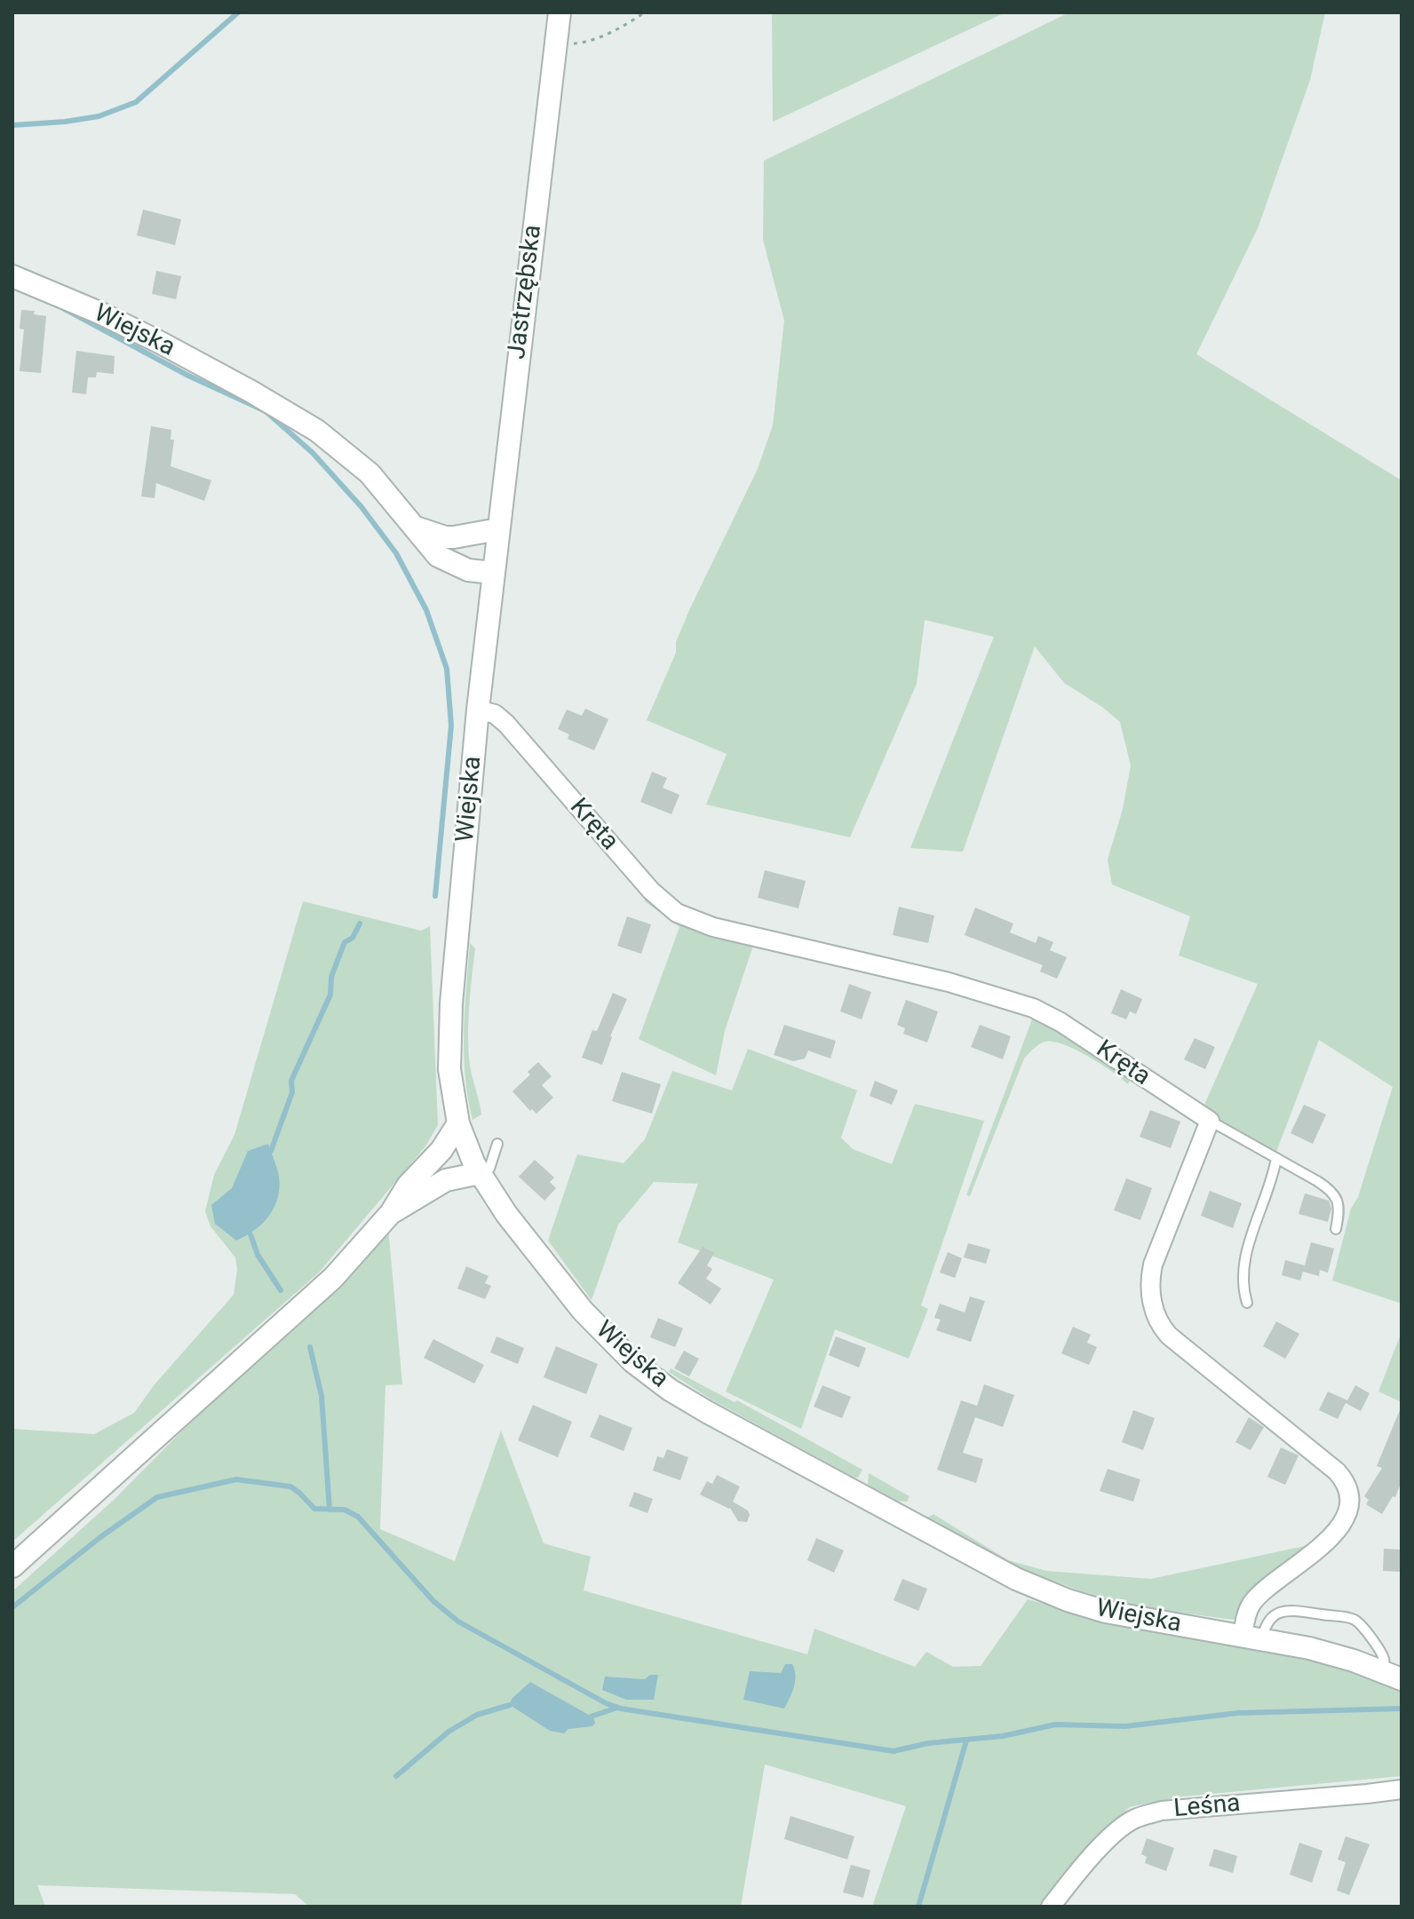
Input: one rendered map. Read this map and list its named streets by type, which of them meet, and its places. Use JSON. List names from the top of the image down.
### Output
{
  "streets": {
    "street": [
      "Jastrzębska",
      "Wiejska",
      "Kręta",
      "Leśna"
    ]
  },
  "crossings": [
    ["Jastrzębska", "Wiejska"],
    ["Wiejska", "Kręta"]
  ]
}
